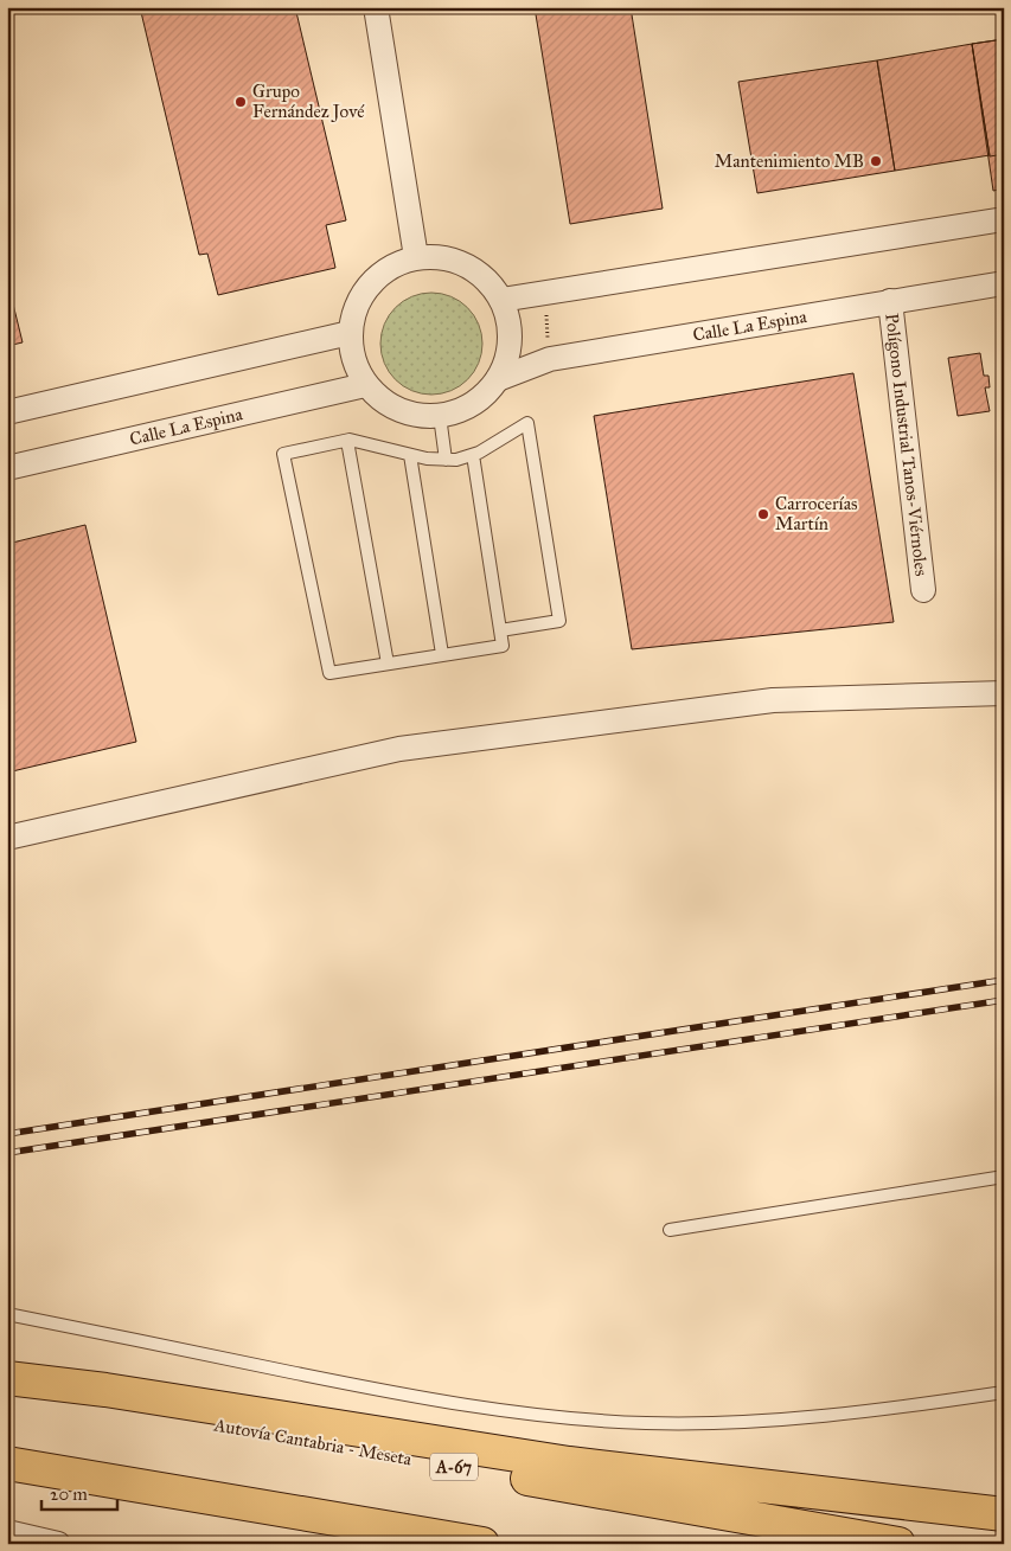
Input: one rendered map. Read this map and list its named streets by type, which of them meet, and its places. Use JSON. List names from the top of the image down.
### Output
{
  "streets": {
    "highway": ["Autovía Cantabria - Meseta", "A-67"],
    "street": ["Calle La Espina", "Polígono Industrial Tanos-Viérnoles"]
  },
  "crossings": [
    ["Calle La Espina", "Polígono Industrial Tanos-Viérnoles"]
  ],
  "places": ["Grupo Fernández Jové", "Mantenimiento MB", "Carrocerías Martín"],
  "scale_bar": "20 m"
}
